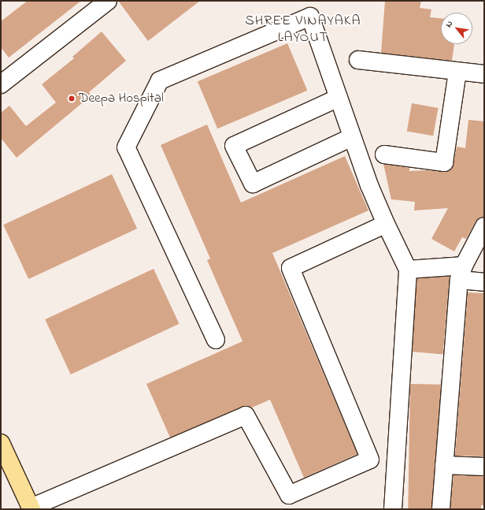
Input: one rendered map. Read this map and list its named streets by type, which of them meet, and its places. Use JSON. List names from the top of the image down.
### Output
{
  "districts": ["SHREE VINAYAKA LAYOUT"],
  "places": ["Deepa Hospital"],
  "north": "top left"
}
